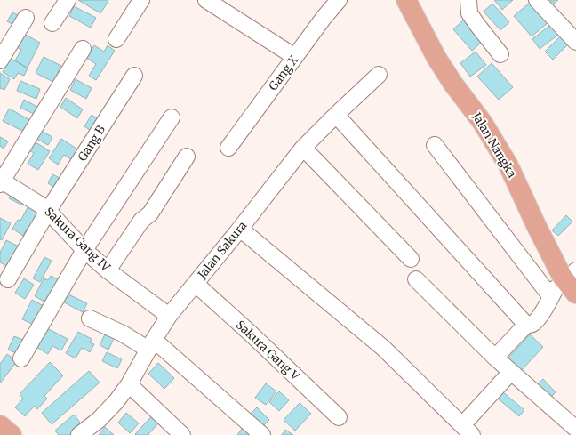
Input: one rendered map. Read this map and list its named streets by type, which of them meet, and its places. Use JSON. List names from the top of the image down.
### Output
{
  "streets": {
    "main road": ["Jalan Nangka"],
    "street": [
      "Gang X",
      "Gang B",
      "Sakura Gang IV",
      "Jalan Sakura",
      "Sakura Gang V"
    ]
  },
  "crossings": [
    ["Gang B", "Sakura Gang IV"],
    ["Sakura Gang IV", "Jalan Sakura"],
    ["Jalan Sakura", "Sakura Gang V"]
  ]
}
